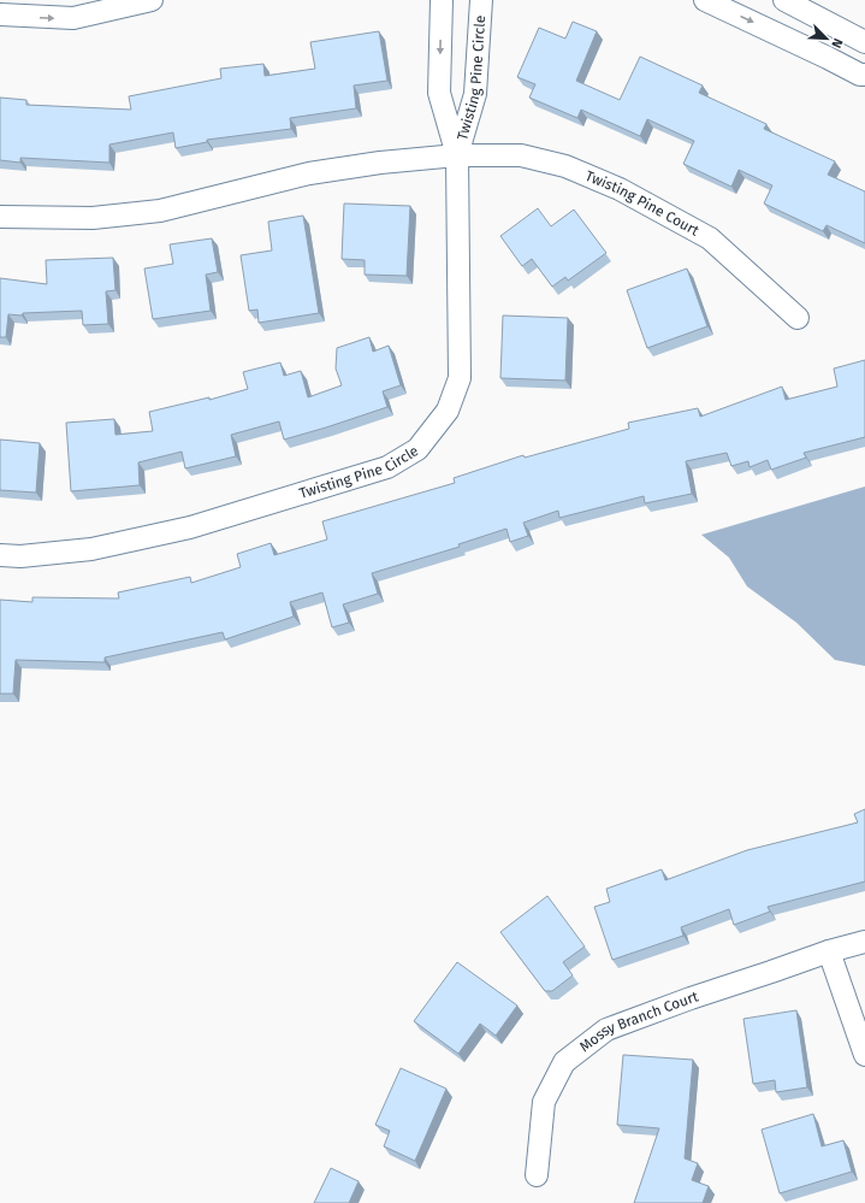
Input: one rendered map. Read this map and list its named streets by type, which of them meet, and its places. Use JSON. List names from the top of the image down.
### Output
{
  "streets": {
    "street": ["Twisting Pine Circle", "Twisting Pine Court", "Mossy Branch Court"]
  },
  "crossings": [
    ["Twisting Pine Circle", "Twisting Pine Court"]
  ],
  "north": "bottom right"
}
